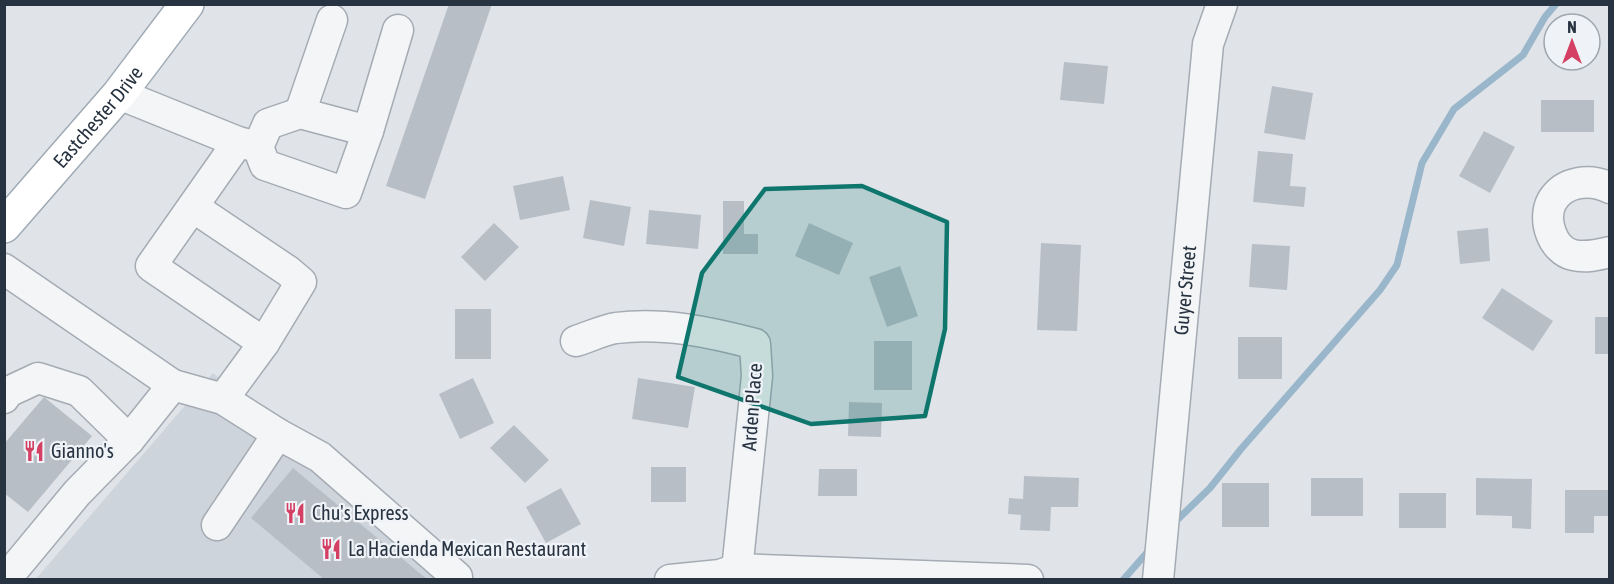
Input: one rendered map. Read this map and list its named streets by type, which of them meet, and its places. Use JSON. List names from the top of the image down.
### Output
{
  "streets": {
    "main road": ["Eastchester Drive"],
    "street": ["Guyer Street", "Arden Place"]
  },
  "places": {
    "restaurant": ["Gianno's", "Chu's Express", "La Hacienda Mexican Restaurant"]
  },
  "north": "top"
}
